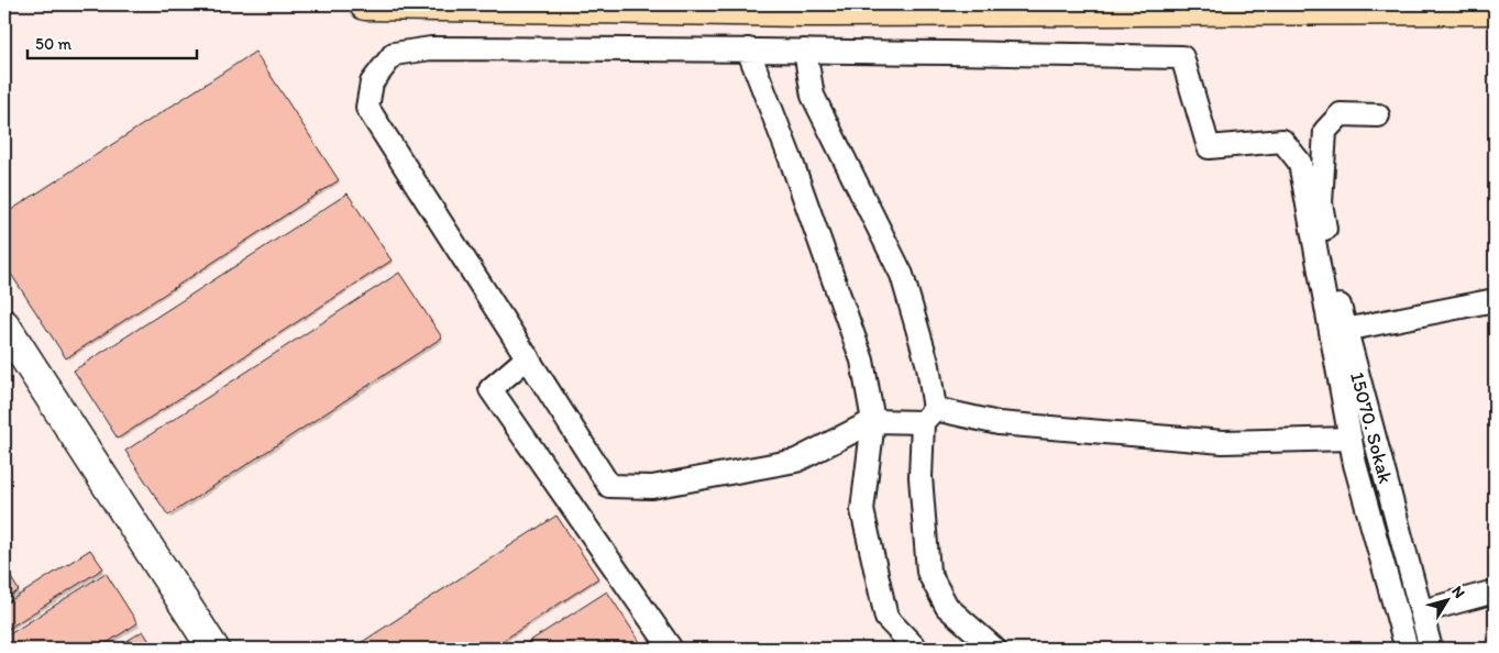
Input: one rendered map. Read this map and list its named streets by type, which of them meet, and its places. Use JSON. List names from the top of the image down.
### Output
{
  "streets": {
    "street": ["15070. Sokak"]
  },
  "scale_bar": "50 m",
  "north": "top right"
}
